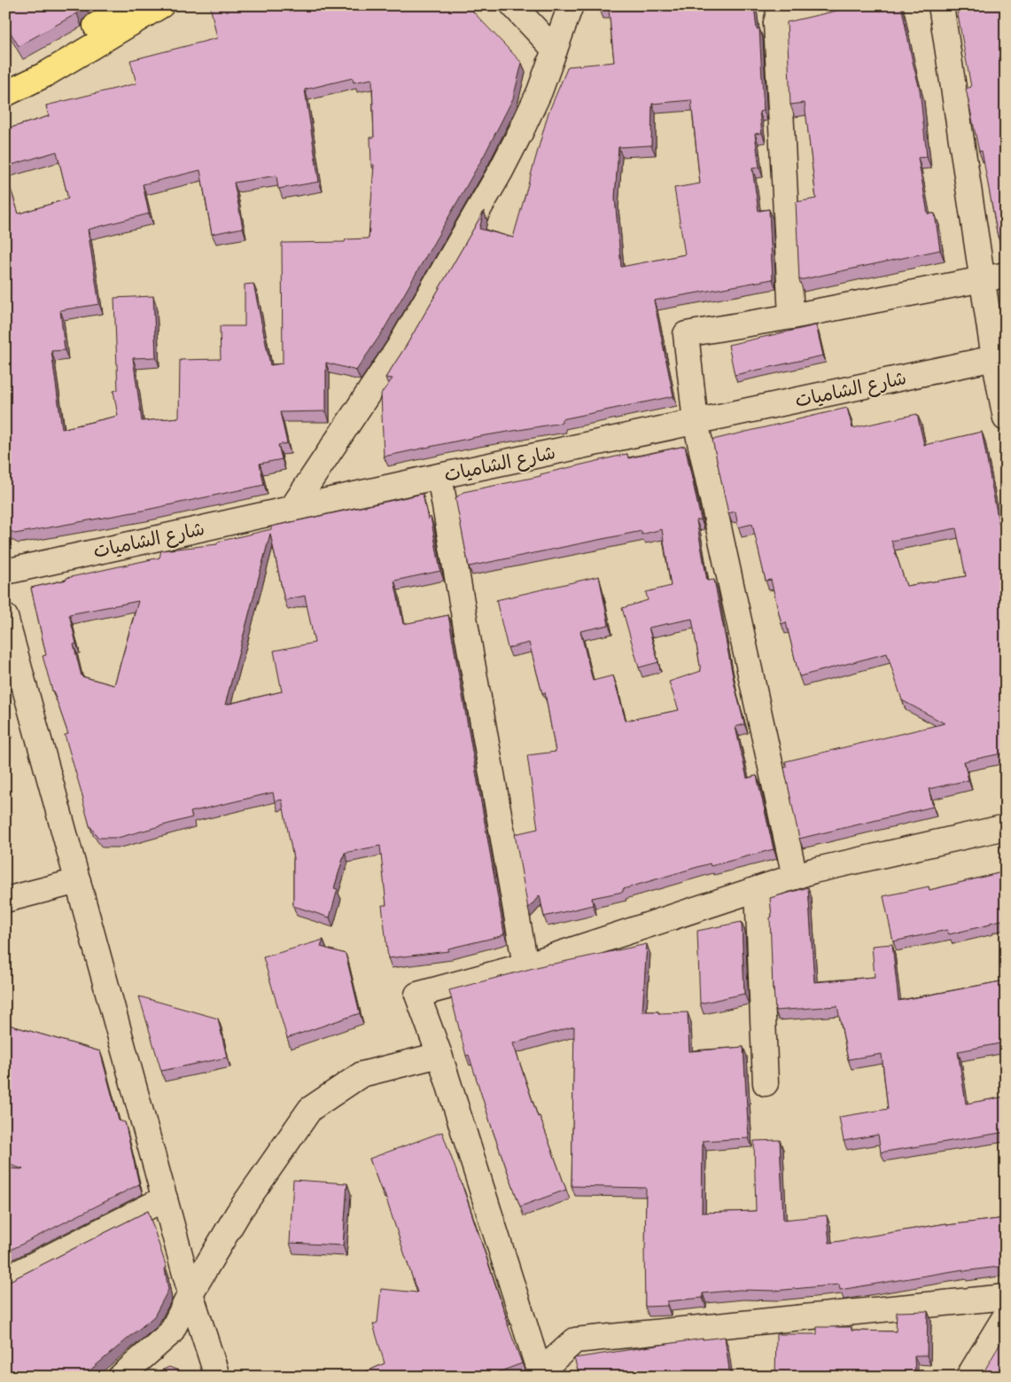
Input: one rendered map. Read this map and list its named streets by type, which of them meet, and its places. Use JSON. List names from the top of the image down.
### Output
{
  "streets": {
    "street": ["شارع الشاميات"]
  }
}
